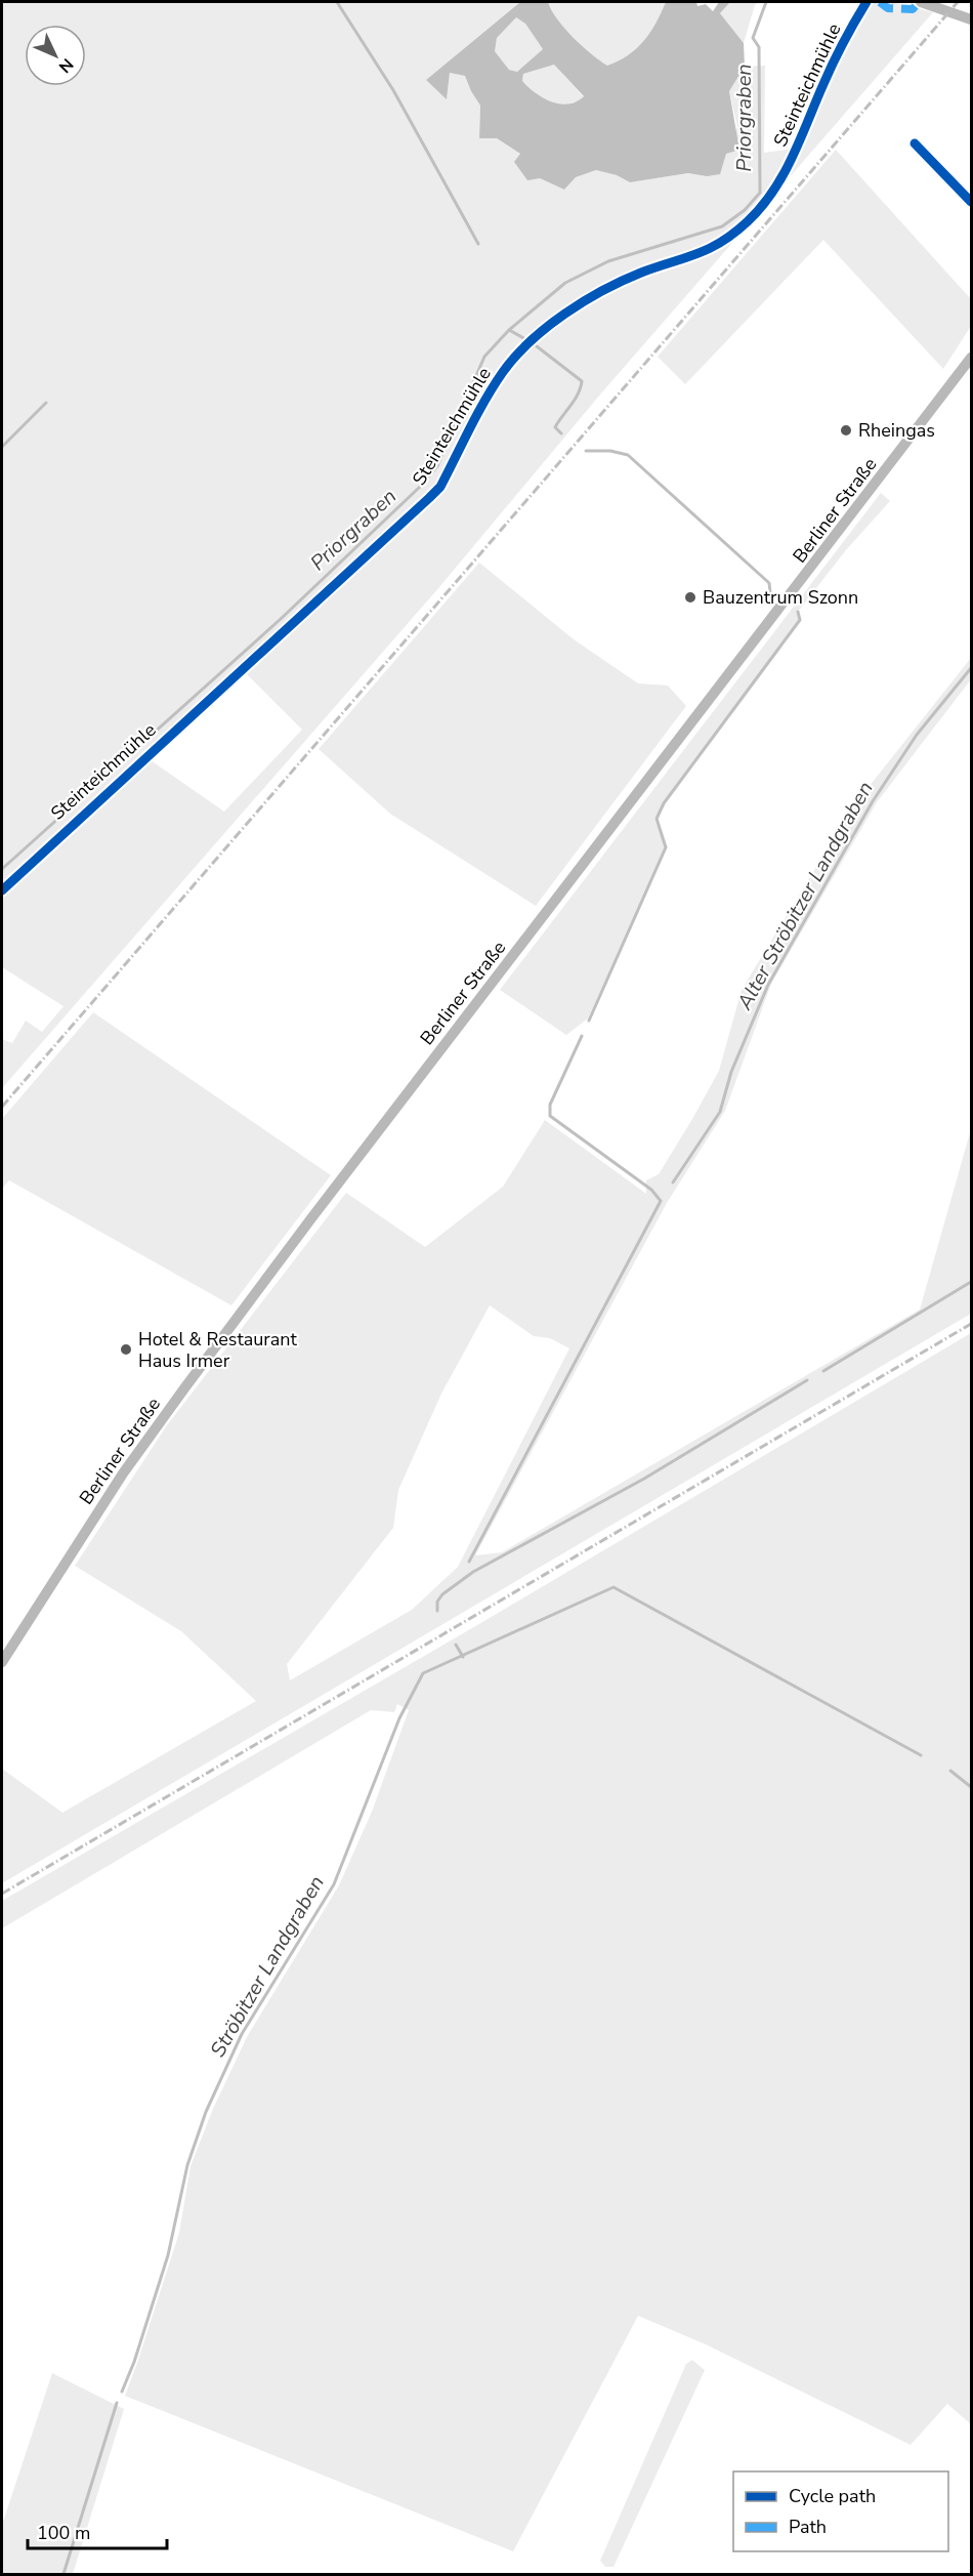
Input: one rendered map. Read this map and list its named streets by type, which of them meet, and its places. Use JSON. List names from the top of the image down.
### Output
{
  "streets": {
    "main road": ["Berliner Straße"],
    "street": ["Steinteichmühle"]
  },
  "water": ["Priorgraben", "Alter Ströbitzer Landgraben", "Ströbitzer Landgraben"],
  "places": ["Rheingas", "Bauzentrum Szonn", "Hotel & Restaurant Haus Irmer"],
  "legend": ["Cycle path", "Path"],
  "scale_bar": "100 m",
  "north": "bottom right"
}
